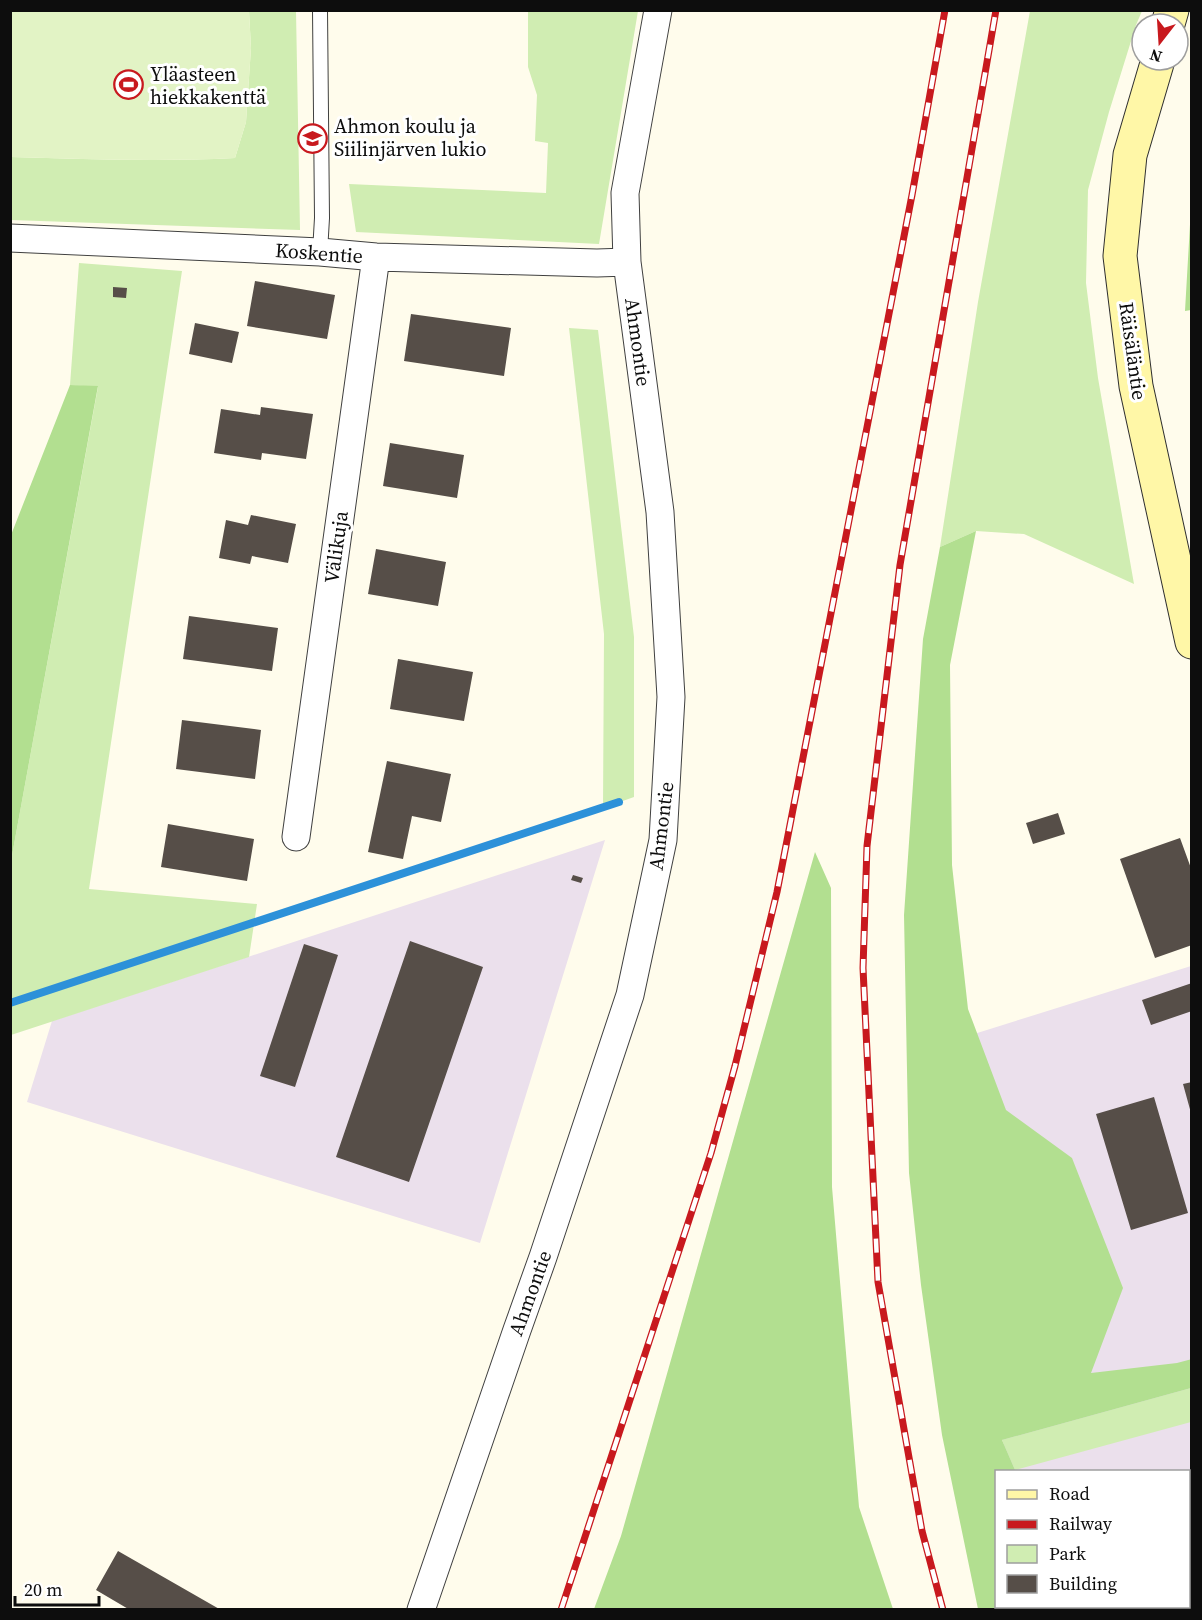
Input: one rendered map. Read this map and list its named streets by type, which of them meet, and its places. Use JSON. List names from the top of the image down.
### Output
{
  "streets": {
    "street": [
      "Koskentie",
      "Ahmontie",
      "Räisäläntie",
      "Välikuja"
    ]
  },
  "crossings": [
    ["Koskentie", "Ahmontie"],
    ["Koskentie", "Välikuja"]
  ],
  "places": {
    "sports": ["Yläasteen hiekkakenttä"],
    "school or university": ["Ahmon koulu ja Siilinjärven lukio"]
  },
  "legend": [
    "Road",
    "Railway",
    "Park",
    "Building"
  ],
  "scale_bar": "20 m",
  "north": "bottom"
}
